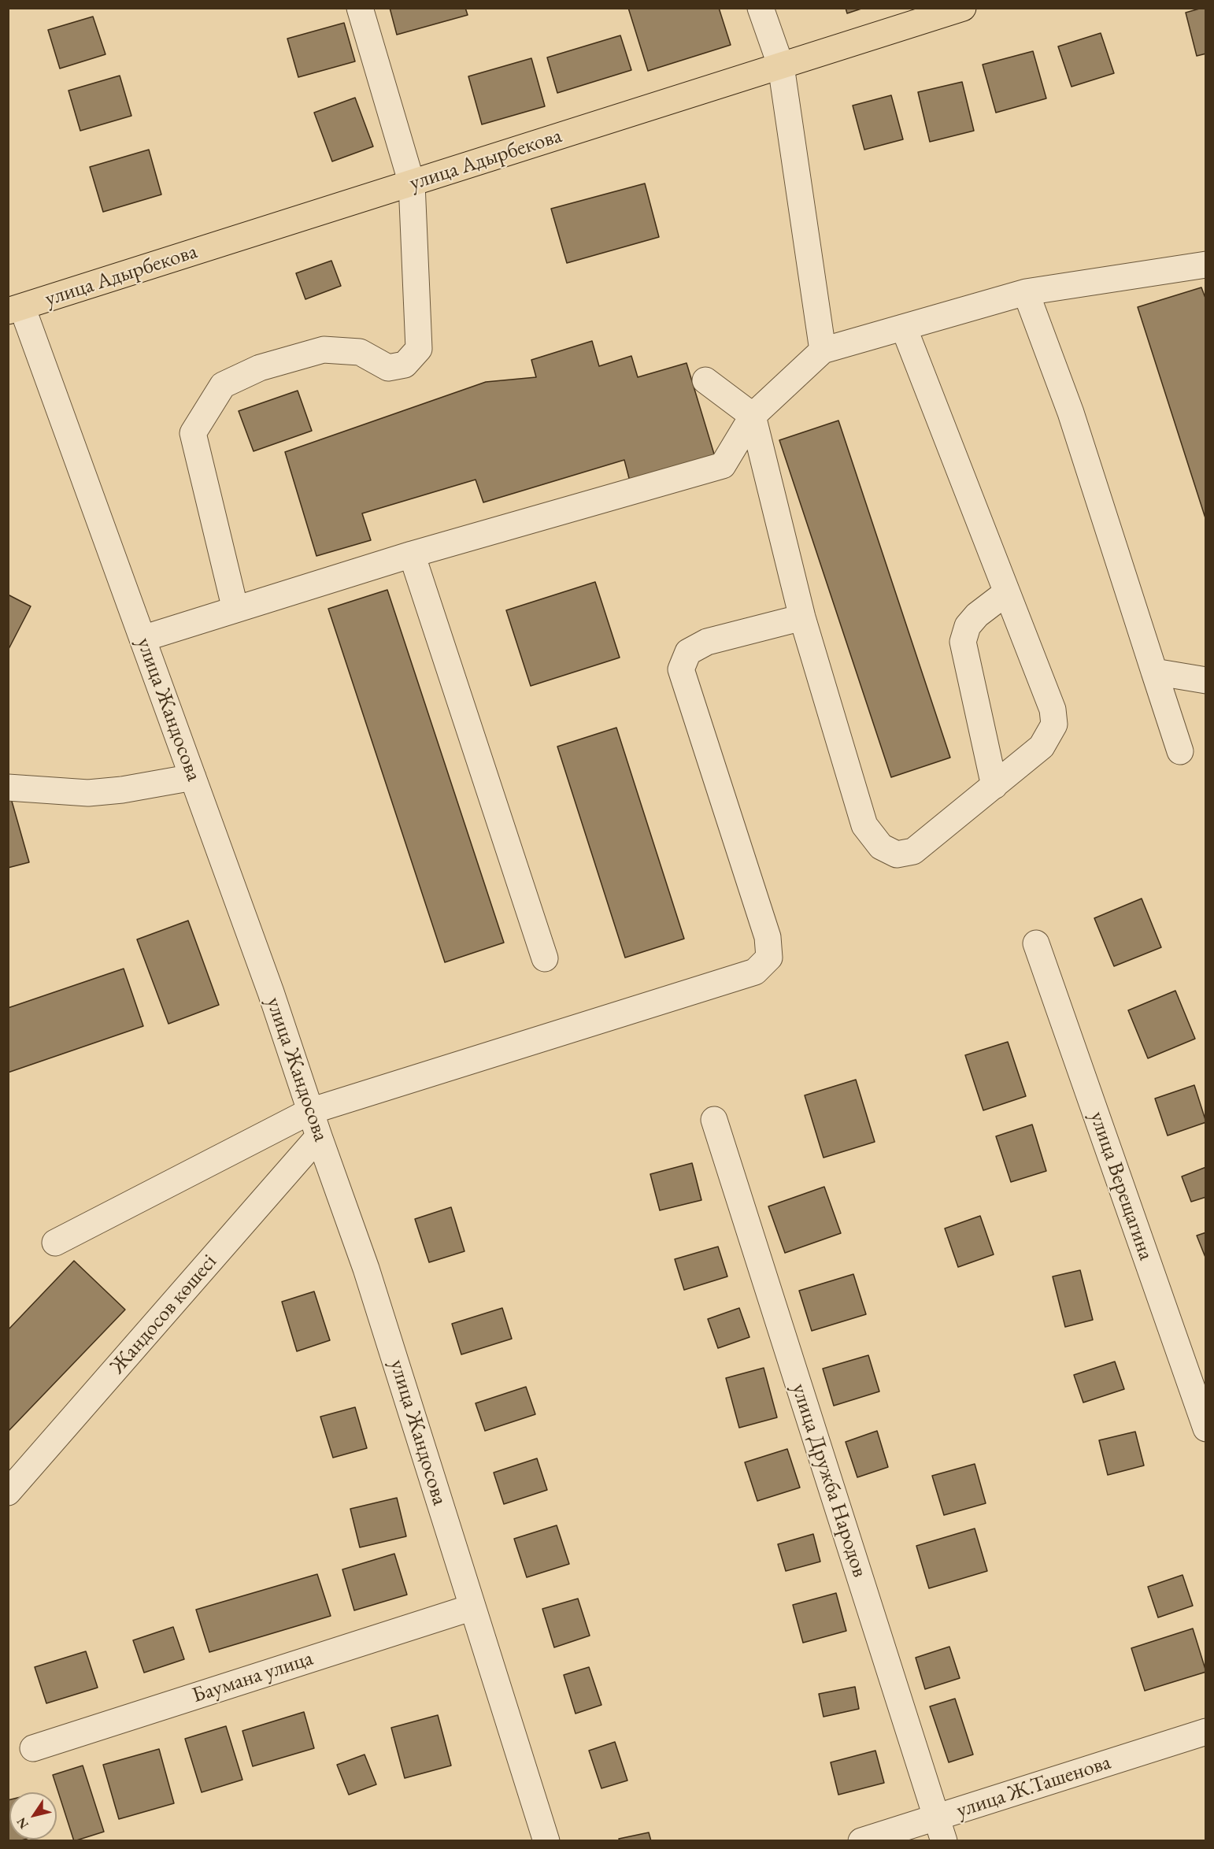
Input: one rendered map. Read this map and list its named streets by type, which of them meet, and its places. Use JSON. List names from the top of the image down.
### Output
{
  "streets": {
    "main road": ["улица Адырбекова"],
    "street": [
      "улица Жандосова",
      "улица Верещагина",
      "Жандосов көшесі",
      "улица Дружба Народов",
      "Баумана улица",
      "улица Ж.Ташенова"
    ]
  },
  "crossings": [
    ["улица Адырбекова", "улица Жандосова"],
    ["улица Жандосова", "Жандосов көшесі"],
    ["улица Жандосова", "Баумана улица"],
    ["улица Дружба Народов", "улица Ж.Ташенова"]
  ],
  "north": "bottom left"
}
